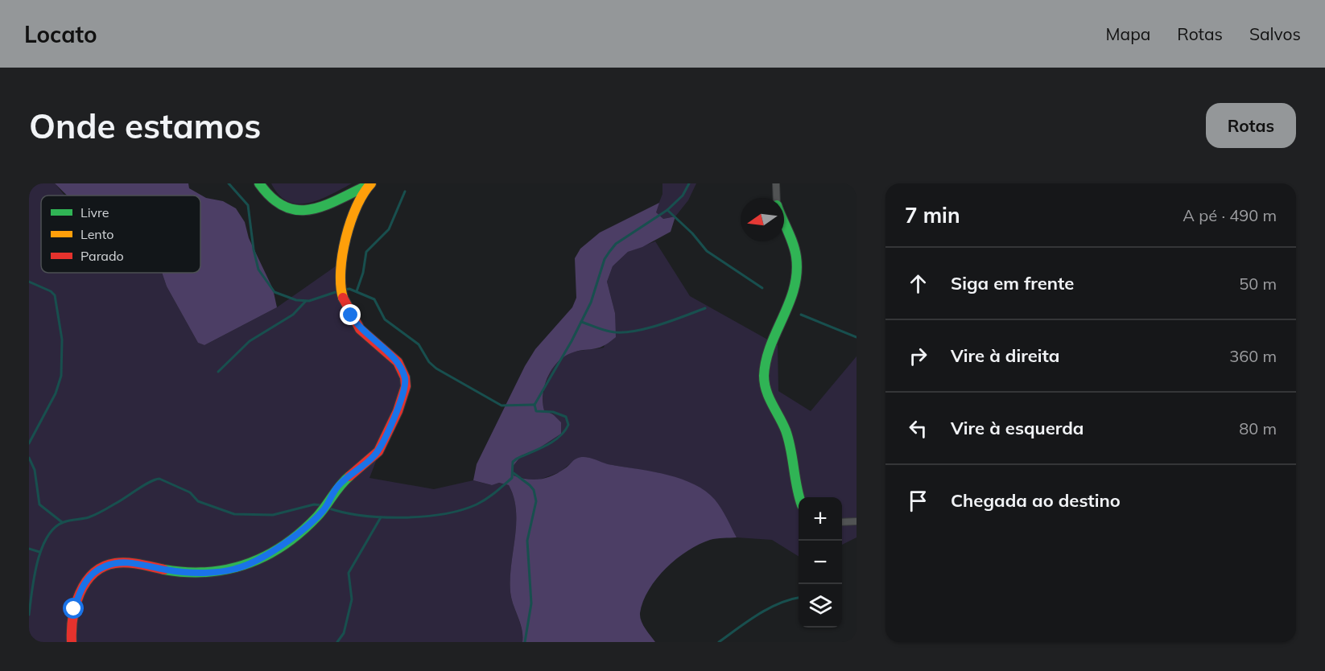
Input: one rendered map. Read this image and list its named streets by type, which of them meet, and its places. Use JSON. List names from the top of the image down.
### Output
{
  "legend": ["Livre", "Lento", "Parado"],
  "north": "left",
  "page": {
    "header": "Locato",
    "nav": ["Mapa", "Rotas", "Salvos"],
    "buttons": "Rotas",
    "title": "Onde estamos",
    "heading": ["7 min", "A pé · 490 m"],
    "list": [
      ["Siga em frente", "50 m"],
      ["Vire à direita", "360 m"],
      ["Vire à esquerda", "80 m"],
      "Chegada ao destino"
    ],
    "map_buttons": ["+", "−"]
  }
}
